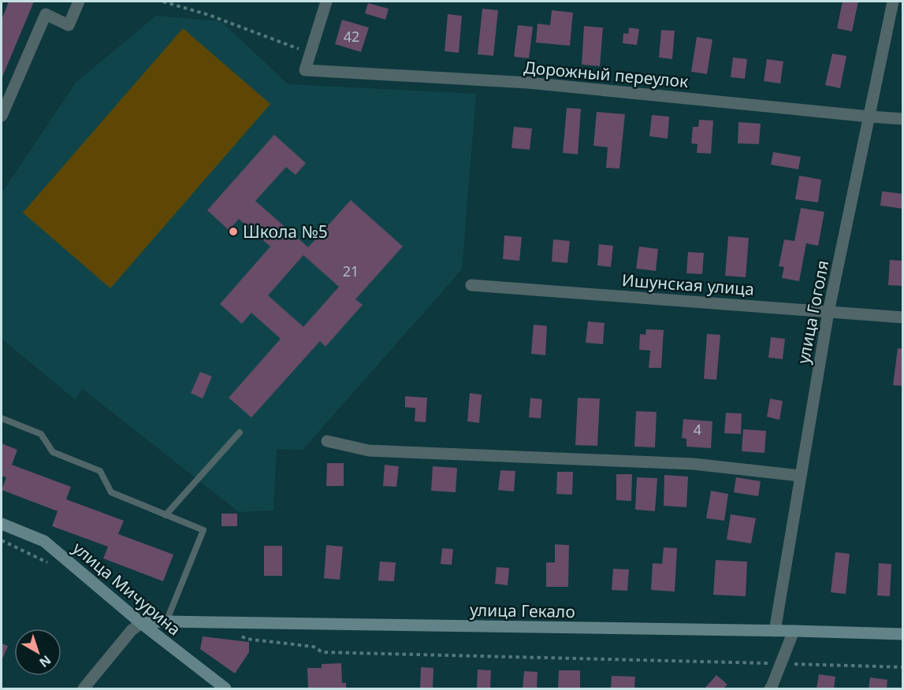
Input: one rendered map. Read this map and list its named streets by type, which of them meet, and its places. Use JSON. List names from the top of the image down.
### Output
{
  "streets": {
    "main road": ["улица Мичурина", "улица Гекало"],
    "street": ["Дорожный переулок", "Ишунская улица", "улица Гоголя"]
  },
  "crossings": [
    ["Дорожный переулок", "улица Гоголя"],
    ["Ишунская улица", "улица Гоголя"],
    ["улица Гоголя", "улица Гекало"],
    ["улица Мичурина", "улица Гекало"]
  ],
  "places": ["Школа №5"],
  "house_numbers": ["42", "21", "4"],
  "north": "bottom right"
}
